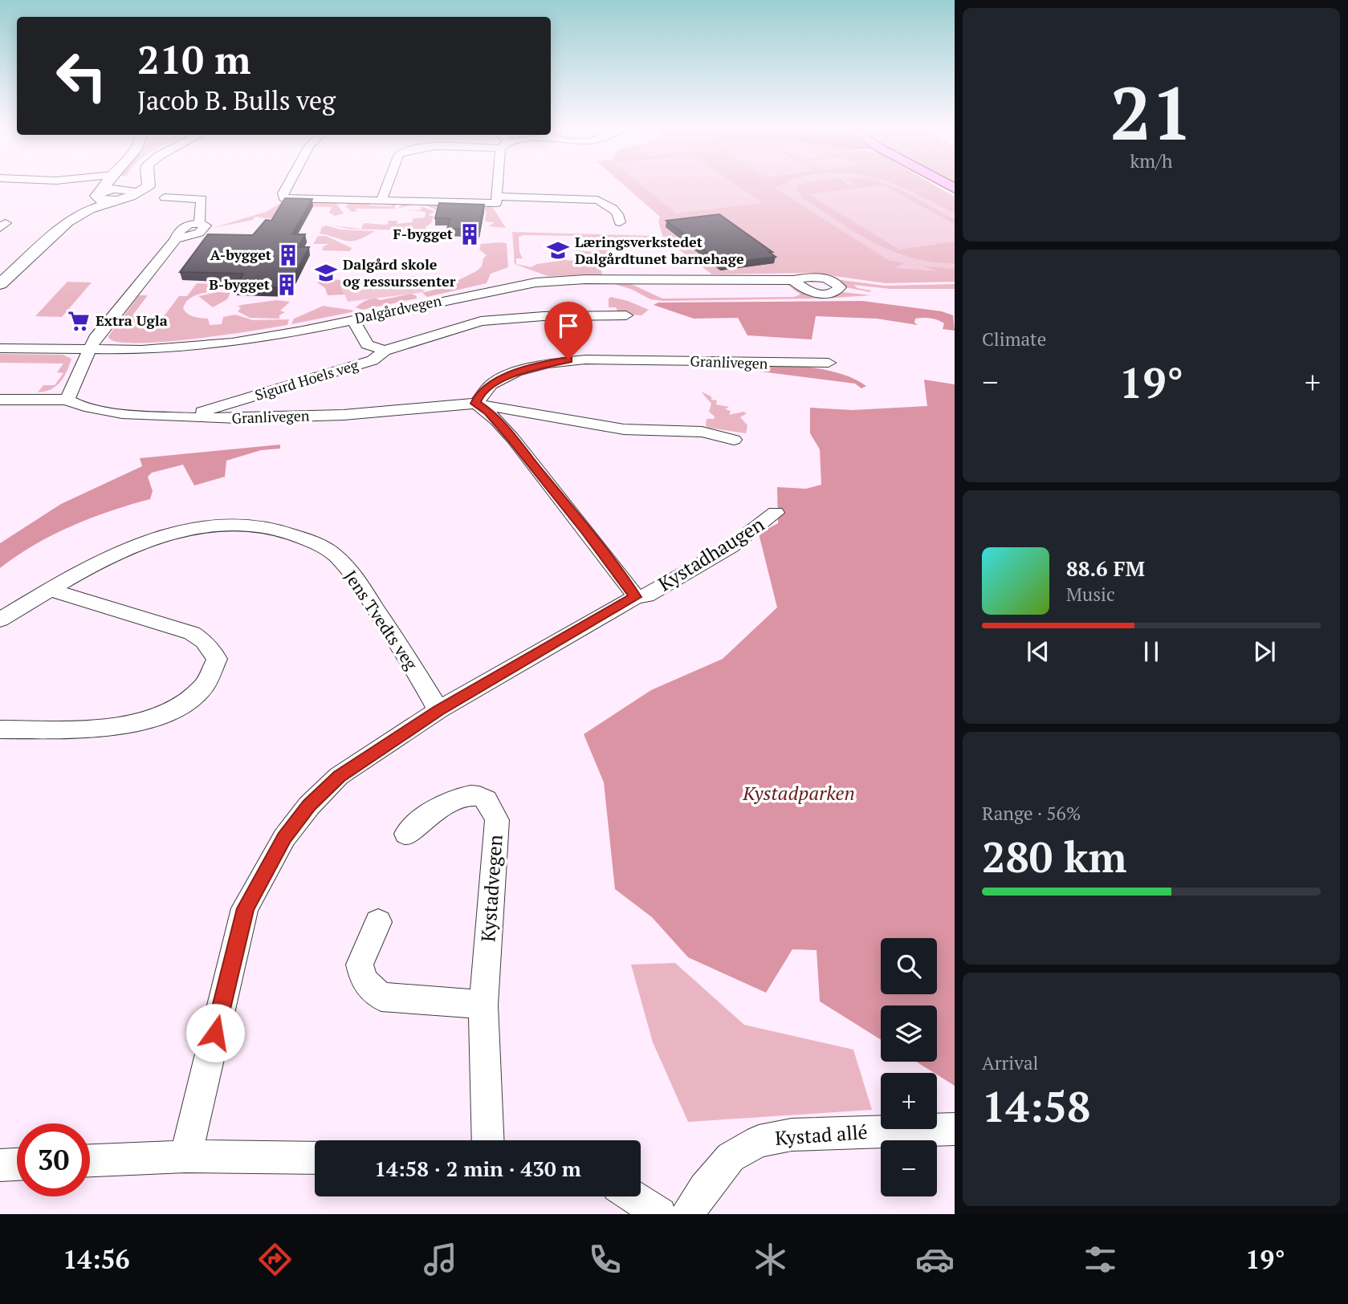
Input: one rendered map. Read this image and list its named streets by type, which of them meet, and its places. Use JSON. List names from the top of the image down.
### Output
{
  "streets": {
    "street": [
      "Dalgårdvegen",
      "Granlivegen",
      "Sigurd Hoels veg",
      "Kystadhaugen",
      "Jens Tvedts veg",
      "Kystadvegen",
      "Kystad allé"
    ]
  },
  "crossings": [
    ["Granlivegen", "Sigurd Hoels veg"],
    ["Kystadhaugen", "Jens Tvedts veg"]
  ],
  "parks": ["Kystadparken"],
  "places": {
    "building": ["F-bygget", "A-bygget", "B-bygget"],
    "school or university": ["Læringsverkstedet Dalgårdtunet barnehage", "Dalgård skole og ressurssenter"],
    "supermarket": ["Extra Ugla"]
  },
  "page": {
    "tile": [
      ["21", "km/h"],
      "Climate",
      ["Range · 56%", "280 km"],
      ["Arrival", "14:58"]
    ],
    "turn": ["210 m", "Jacob B. Bulls veg"],
    "heat": ["−", "19°", "+"],
    "song": ["88.6 FM", "Music"],
    "map_buttons": ["+", "−"],
    "limit": "30",
    "trip": "14:58 · 2 min · 430 m",
    "tabs": ["14:56", "19°"]
  }
}
